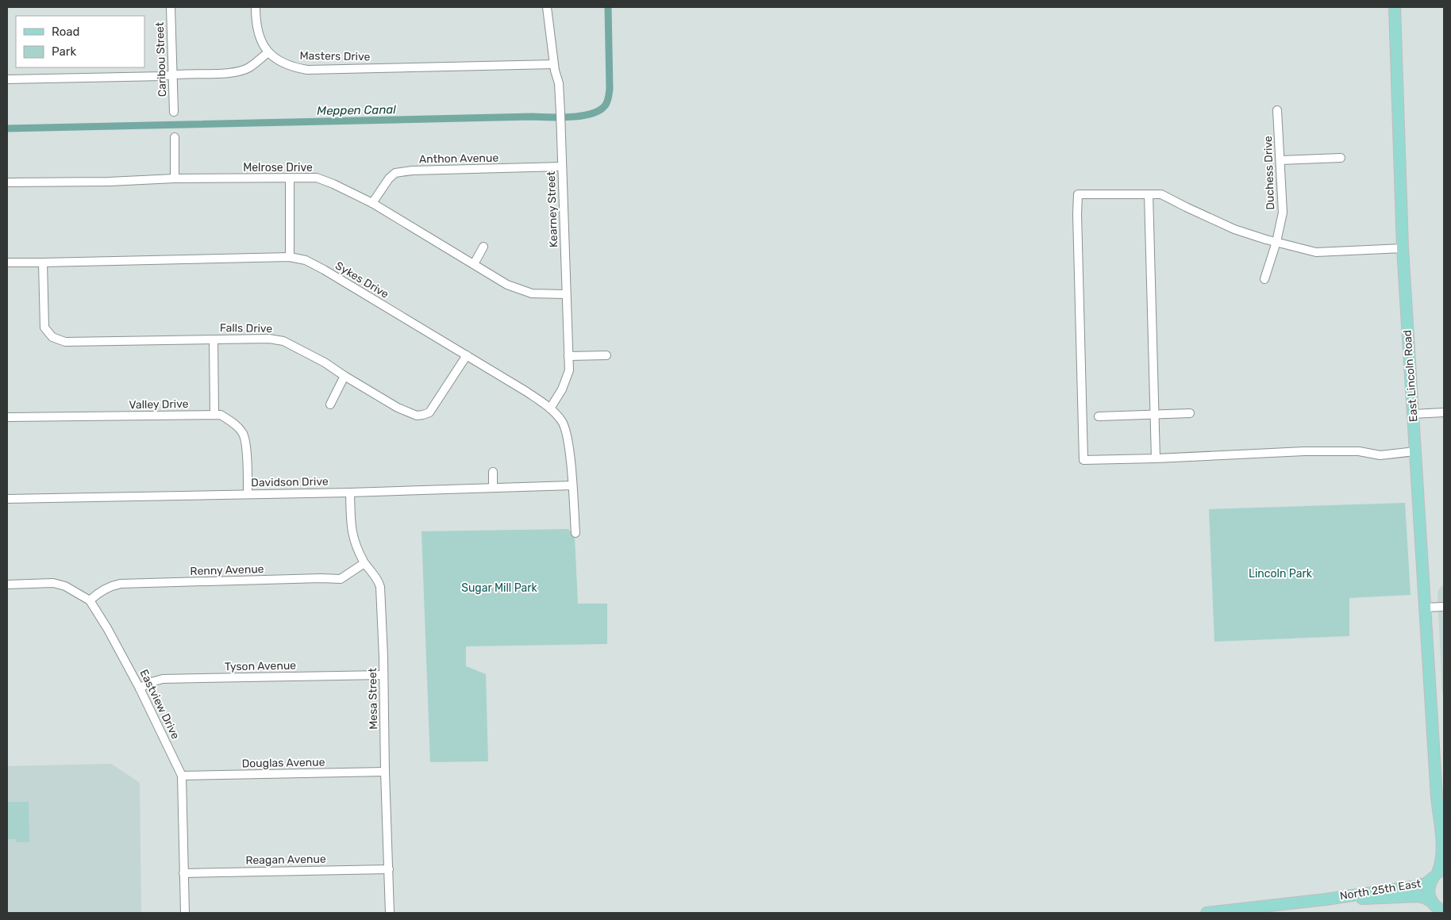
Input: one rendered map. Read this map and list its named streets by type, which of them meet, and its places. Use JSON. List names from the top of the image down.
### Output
{
  "streets": {
    "main road": ["East Lincoln Road", "North 25th East"],
    "street": [
      "Masters Drive",
      "Caribou Street",
      "Anthon Avenue",
      "Melrose Drive",
      "Duchess Drive",
      "Kearney Street",
      "Sykes Drive",
      "Falls Drive",
      "Valley Drive",
      "Davidson Drive",
      "Renny Avenue",
      "Tyson Avenue",
      "Mesa Street",
      "Eastview Drive",
      "Douglas Avenue",
      "Reagan Avenue"
    ]
  },
  "crossings": [
    ["Masters Drive", "Kearney Street"],
    ["Anthon Avenue", "Melrose Drive"],
    ["Anthon Avenue", "Kearney Street"],
    ["Melrose Drive", "Kearney Street"],
    ["Kearney Street", "Sykes Drive"],
    ["Sykes Drive", "Falls Drive"],
    ["Sykes Drive", "Davidson Drive"],
    ["East Lincoln Road", "North 25th East"],
    ["Valley Drive", "Davidson Drive"],
    ["Davidson Drive", "Mesa Street"],
    ["Renny Avenue", "Mesa Street"],
    ["Renny Avenue", "Eastview Drive"],
    ["Tyson Avenue", "Mesa Street"],
    ["Tyson Avenue", "Eastview Drive"],
    ["Mesa Street", "Douglas Avenue"],
    ["Mesa Street", "Reagan Avenue"],
    ["Eastview Drive", "Douglas Avenue"],
    ["Eastview Drive", "Reagan Avenue"]
  ],
  "water": ["Meppen Canal"],
  "parks": ["Lincoln Park", "Sugar Mill Park"],
  "legend": ["Road", "Park"]
}
